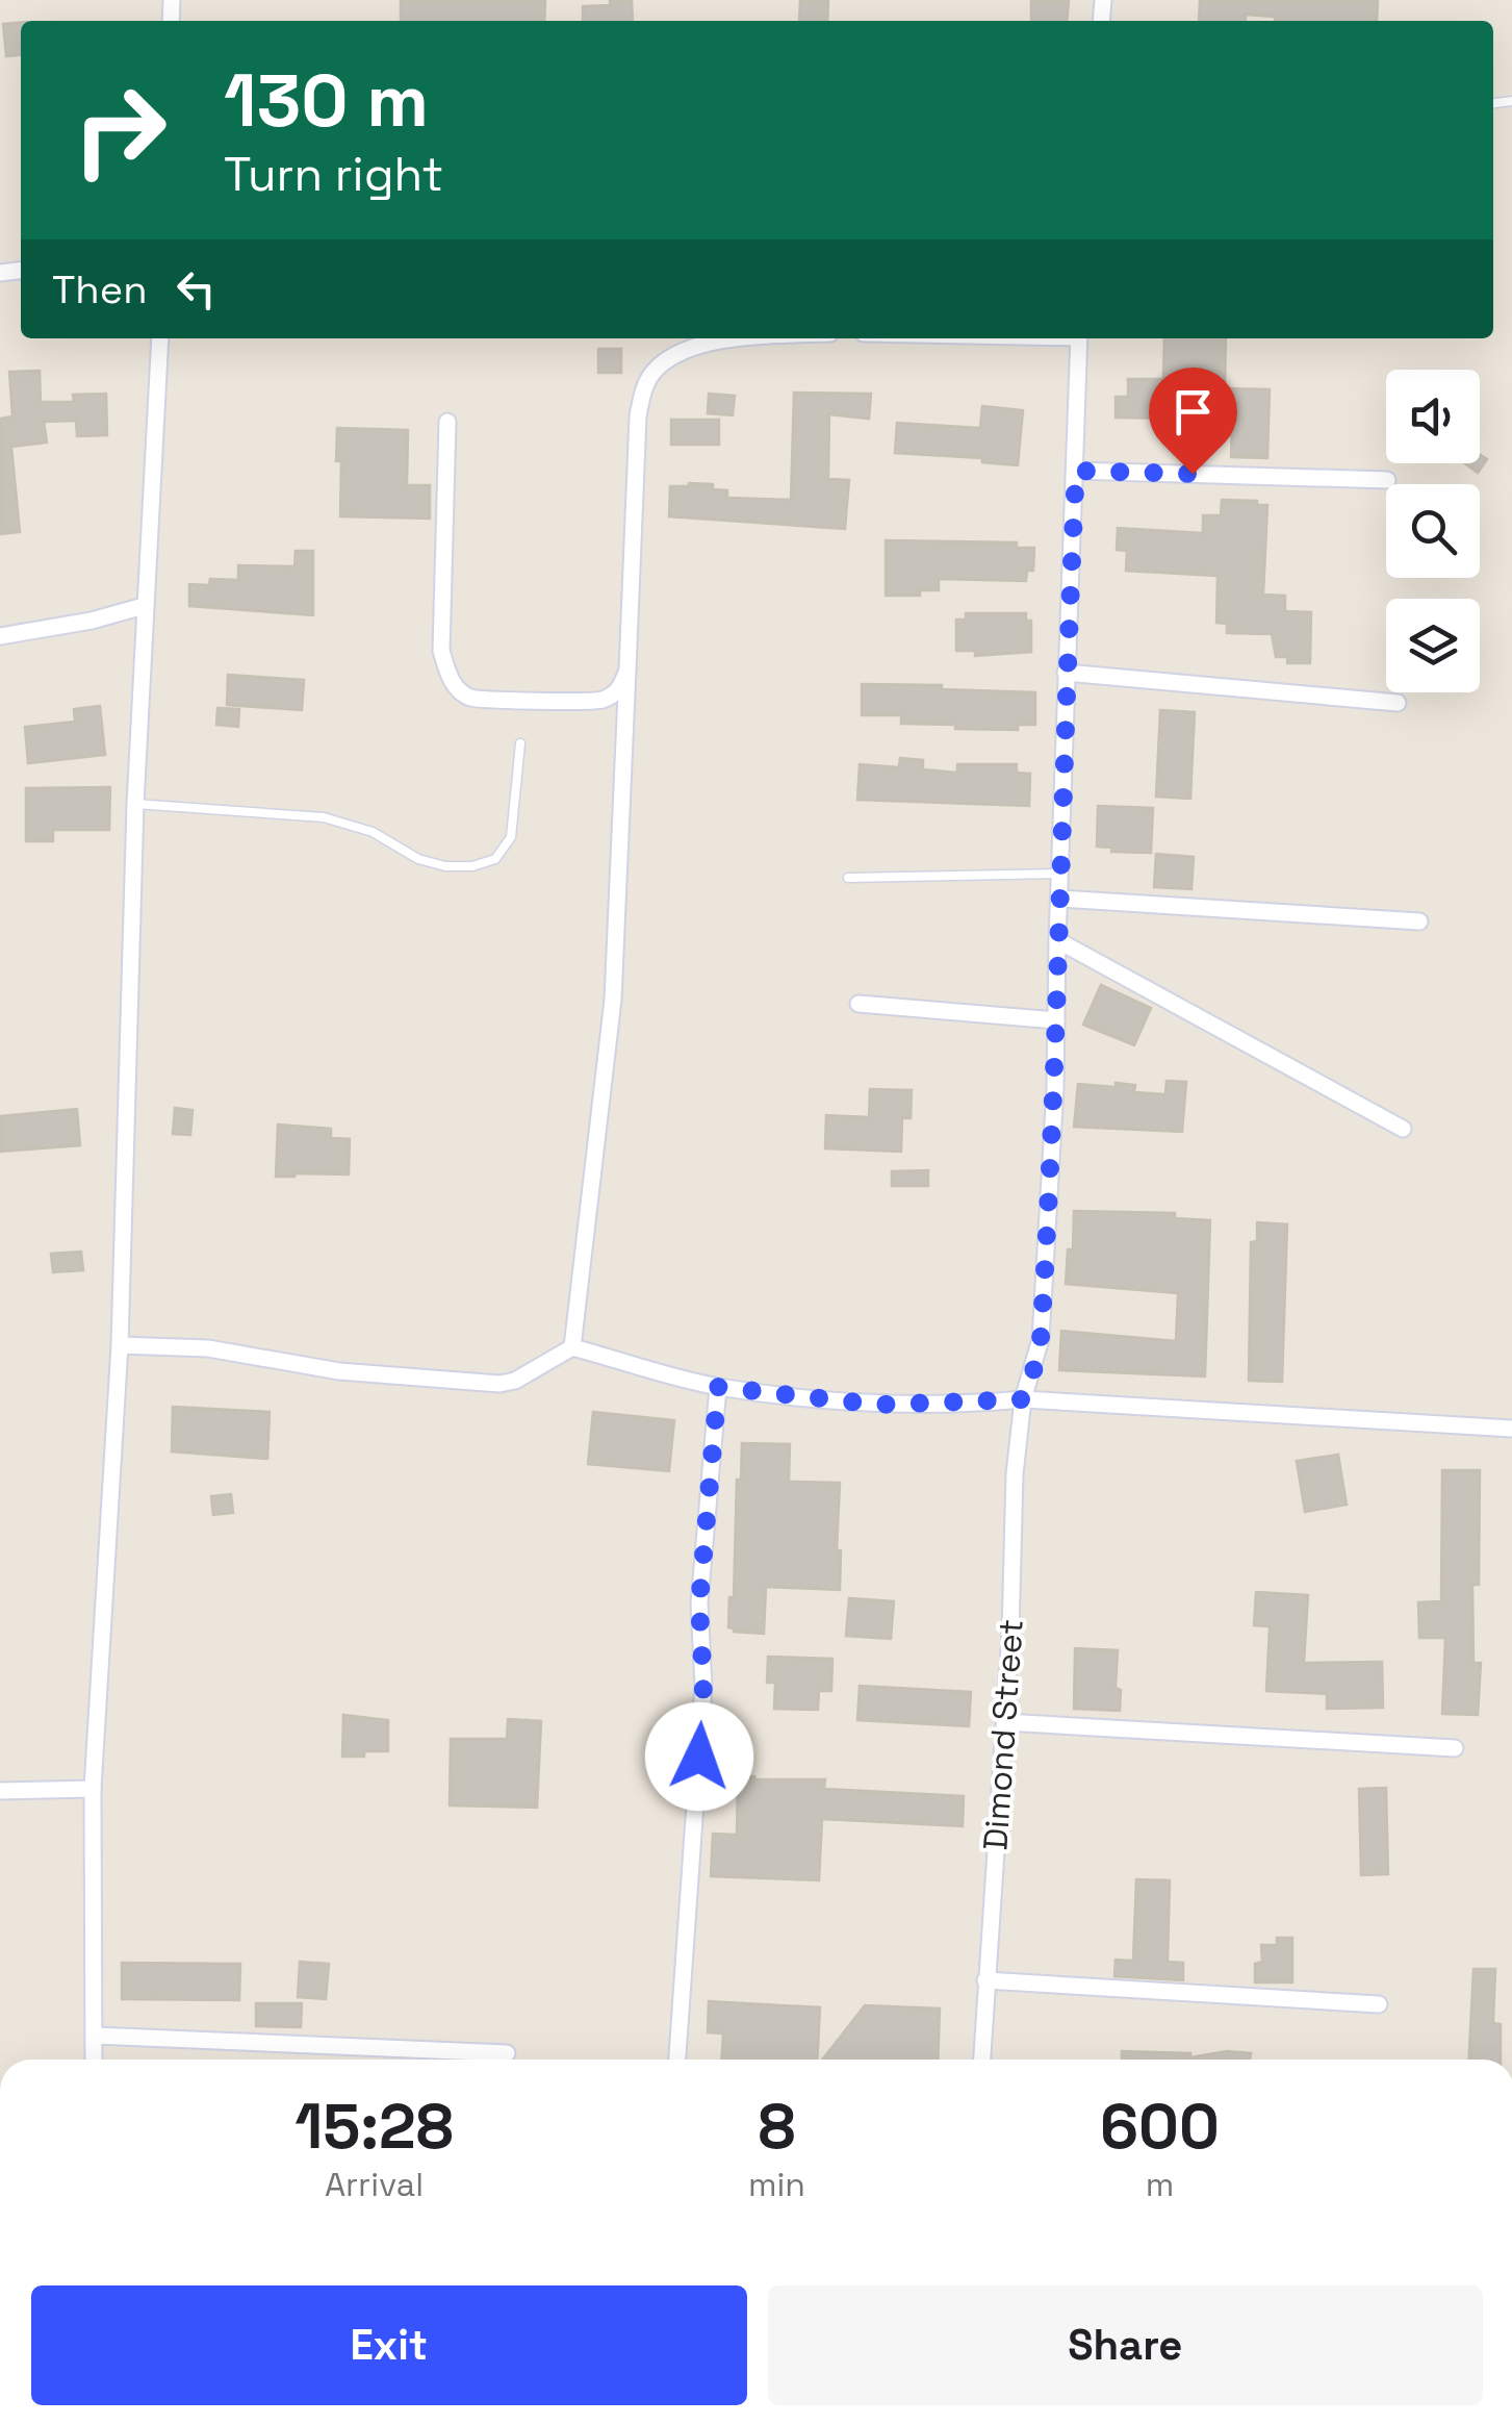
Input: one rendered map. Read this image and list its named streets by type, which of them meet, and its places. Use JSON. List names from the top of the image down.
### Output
{
  "streets": {
    "street": ["Dimond Street"]
  },
  "page": {
    "turn": ["130 m", "Turn right"],
    "then": "Then",
    "eta": [
      "15:28",
      "Arrival",
      "8",
      "min",
      "600",
      "m"
    ],
    "buttons": ["Exit", "Share"]
  }
}
